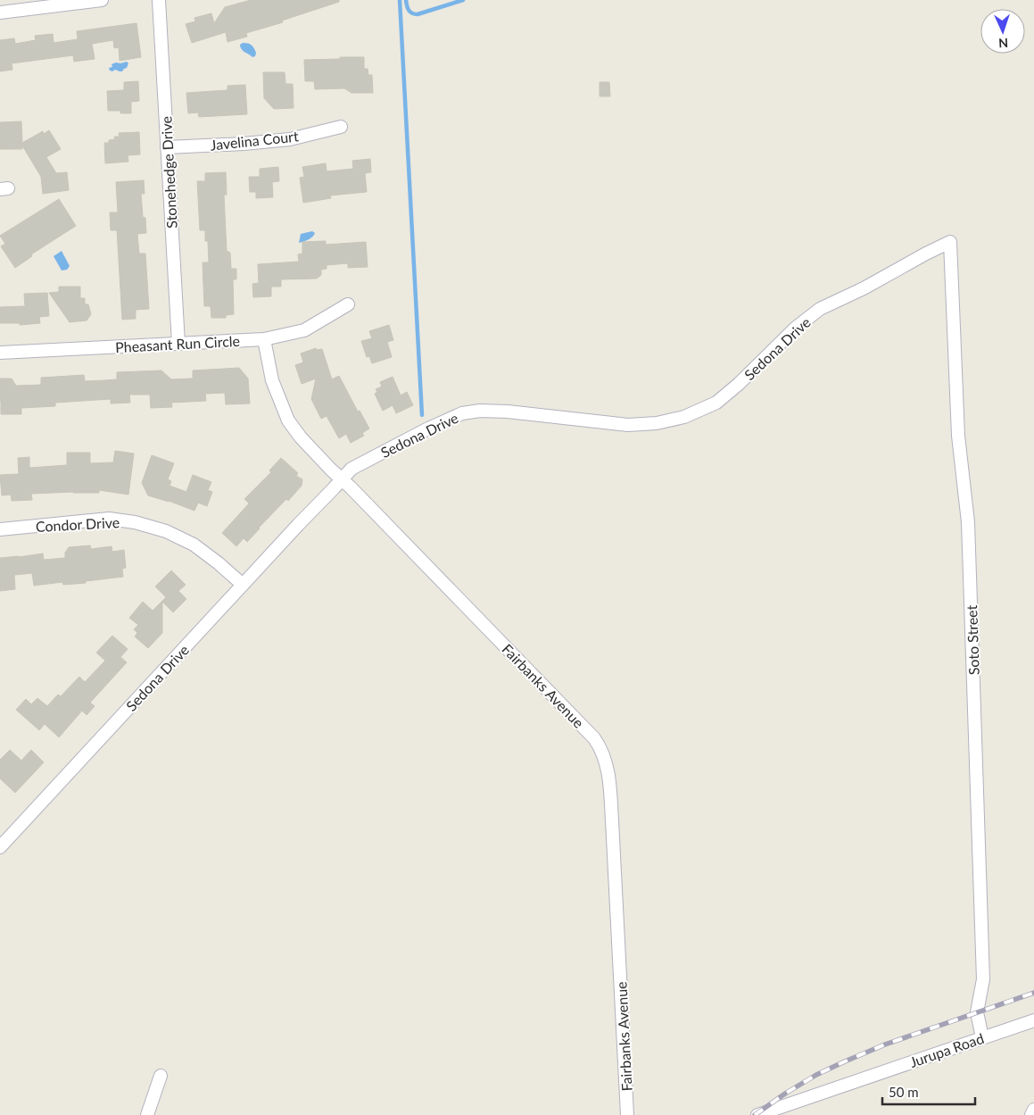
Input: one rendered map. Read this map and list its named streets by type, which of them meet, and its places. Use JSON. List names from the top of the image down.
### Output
{
  "streets": {
    "street": [
      "Javelina Court",
      "Stonehedge Drive",
      "Pheasant Run Circle",
      "Sedona Drive",
      "Condor Drive",
      "Soto Street",
      "Fairbanks Avenue",
      "Jurupa Road"
    ]
  },
  "crossings": [
    ["Javelina Court", "Stonehedge Drive"],
    ["Stonehedge Drive", "Pheasant Run Circle"],
    ["Pheasant Run Circle", "Fairbanks Avenue"],
    ["Sedona Drive", "Condor Drive"],
    ["Sedona Drive", "Soto Street"],
    ["Sedona Drive", "Fairbanks Avenue"],
    ["Soto Street", "Jurupa Road"]
  ],
  "scale_bar": "50 m",
  "north": "bottom"
}
